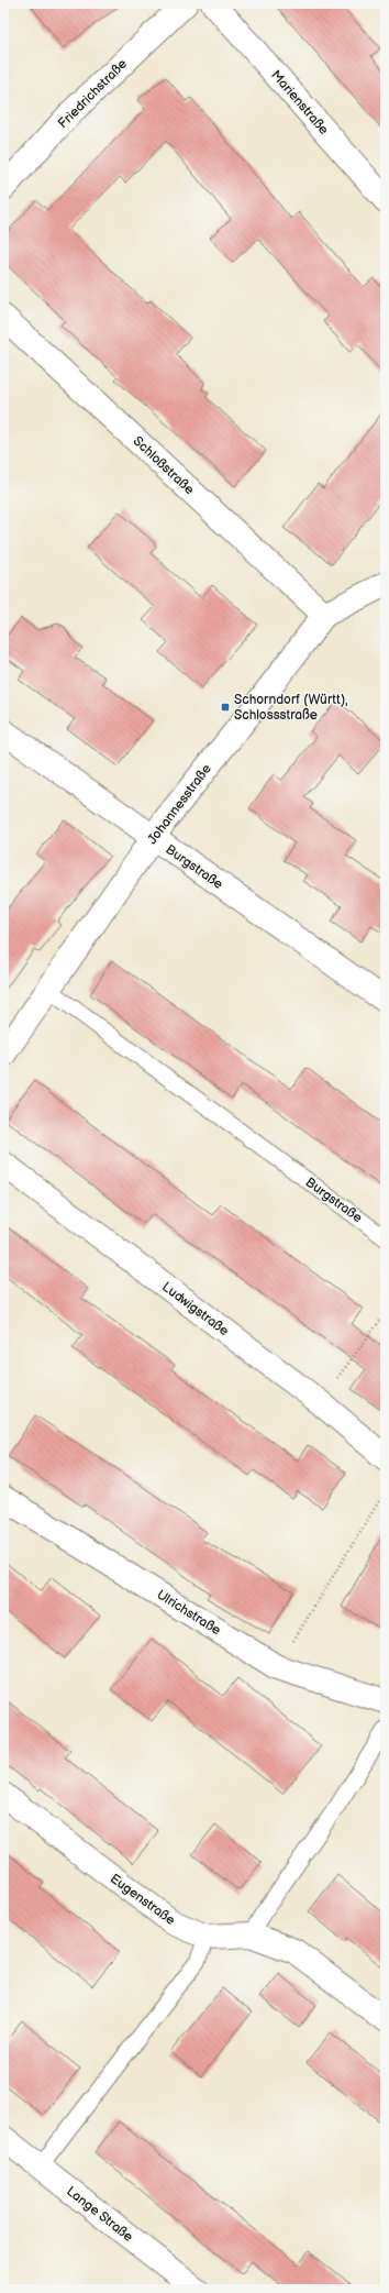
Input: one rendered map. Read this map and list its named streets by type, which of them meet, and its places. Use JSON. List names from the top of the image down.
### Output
{
  "streets": {
    "street": [
      "Friedrichstraße",
      "Marienstraße",
      "Schloßstraße",
      "Johannesstraße",
      "Burgstraße",
      "Ludwigstraße",
      "Ulrichstraße",
      "Eugenstraße",
      "Lange Straße"
    ]
  },
  "crossings": [
    ["Schloßstraße", "Johannesstraße"],
    ["Johannesstraße", "Burgstraße"]
  ],
  "places": {
    "transit": ["Schorndorf (Württ), Schlossstraße"]
  }
}
